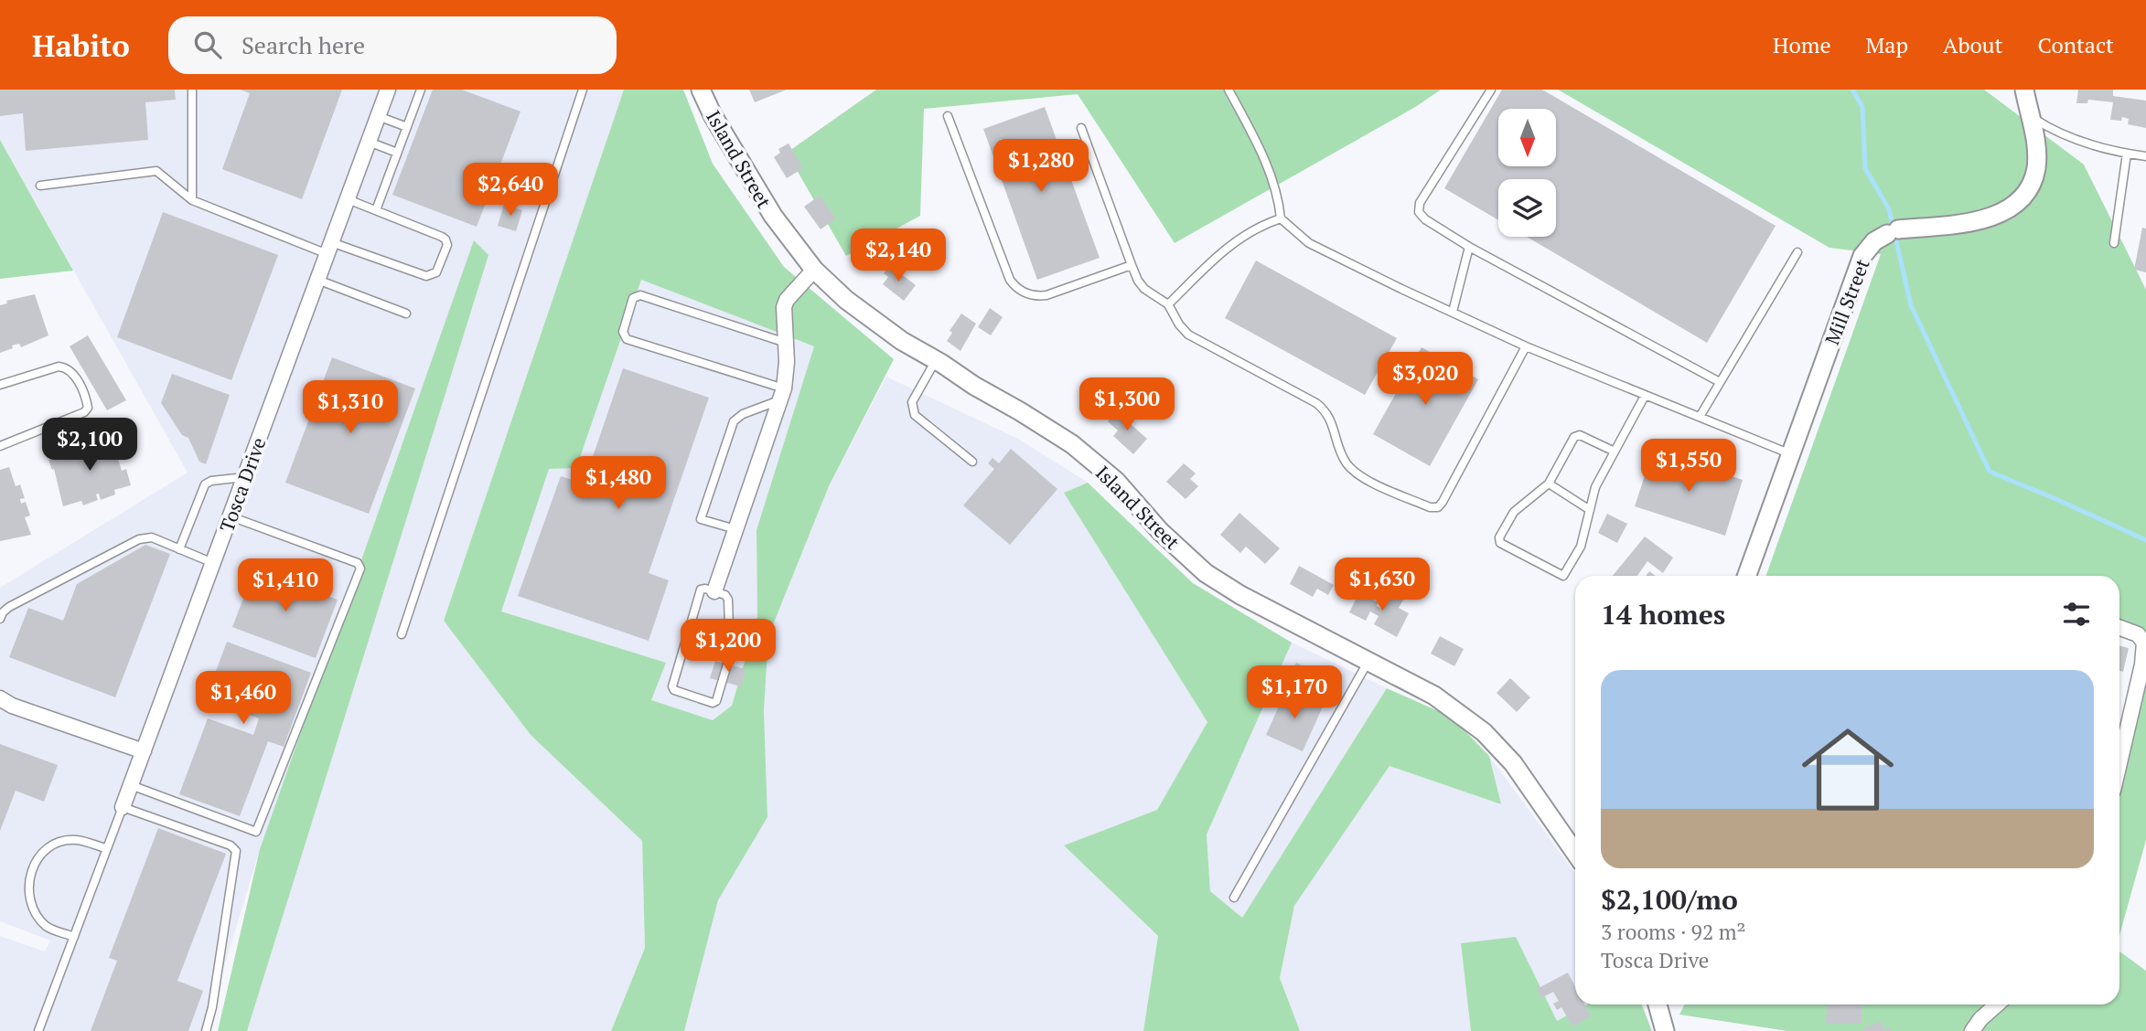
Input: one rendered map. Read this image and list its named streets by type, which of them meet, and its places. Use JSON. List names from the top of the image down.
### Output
{
  "streets": {
    "street": ["Island Street", "Mill Street", "Tosca Drive"]
  },
  "north": "bottom",
  "page": {
    "header": "Habito",
    "search": "Search here",
    "nav": [
      "Home",
      "Map",
      "About",
      "Contact"
    ],
    "price": [
      "$1,280",
      "$2,640",
      "$2,140",
      "$3,020",
      "$1,300",
      "$1,310",
      "$2,100",
      "$1,550",
      "$1,480",
      "$1,630",
      "$1,410",
      "$1,200",
      "$1,170",
      "$1,460"
    ],
    "heading": "14 homes",
    "list": [
      {
        "name": "$2,100/mo",
        "note": "3 rooms · 92 m² · Tosca Drive"
      }
    ]
  }
}
